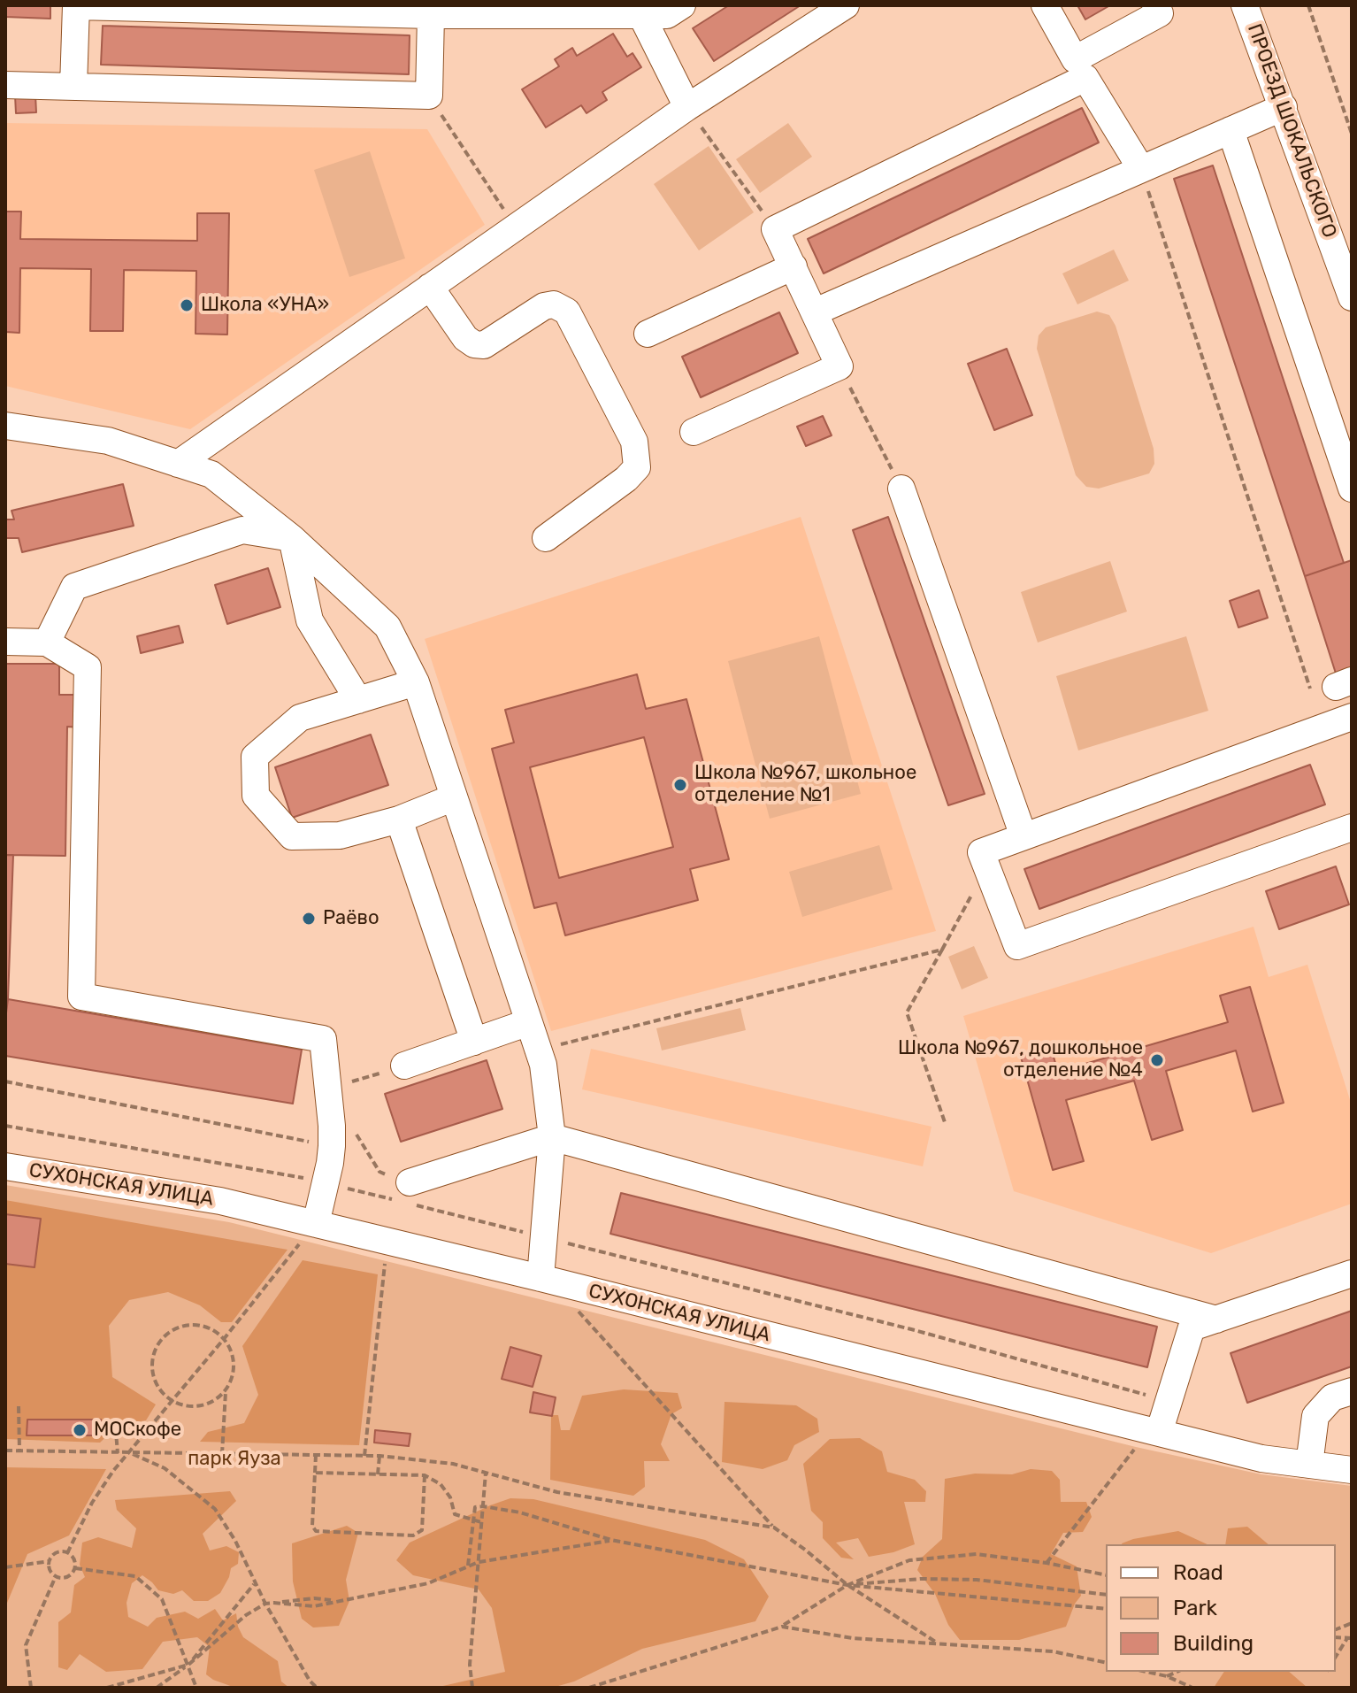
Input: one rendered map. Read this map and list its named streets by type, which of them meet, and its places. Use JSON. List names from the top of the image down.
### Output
{
  "streets": {
    "street": ["ПРОЕЗД ШОКАЛЬСКОГО", "СУХОНСКАЯ УЛИЦА"]
  },
  "parks": ["парк Яуза"],
  "places": [
    "Школа «УНА»",
    "Школа №967, школьное отделение №1",
    "Раёво",
    "Школа №967, дошкольное отделение №4",
    "МОСкофе"
  ],
  "legend": ["Road", "Park", "Building"]
}
